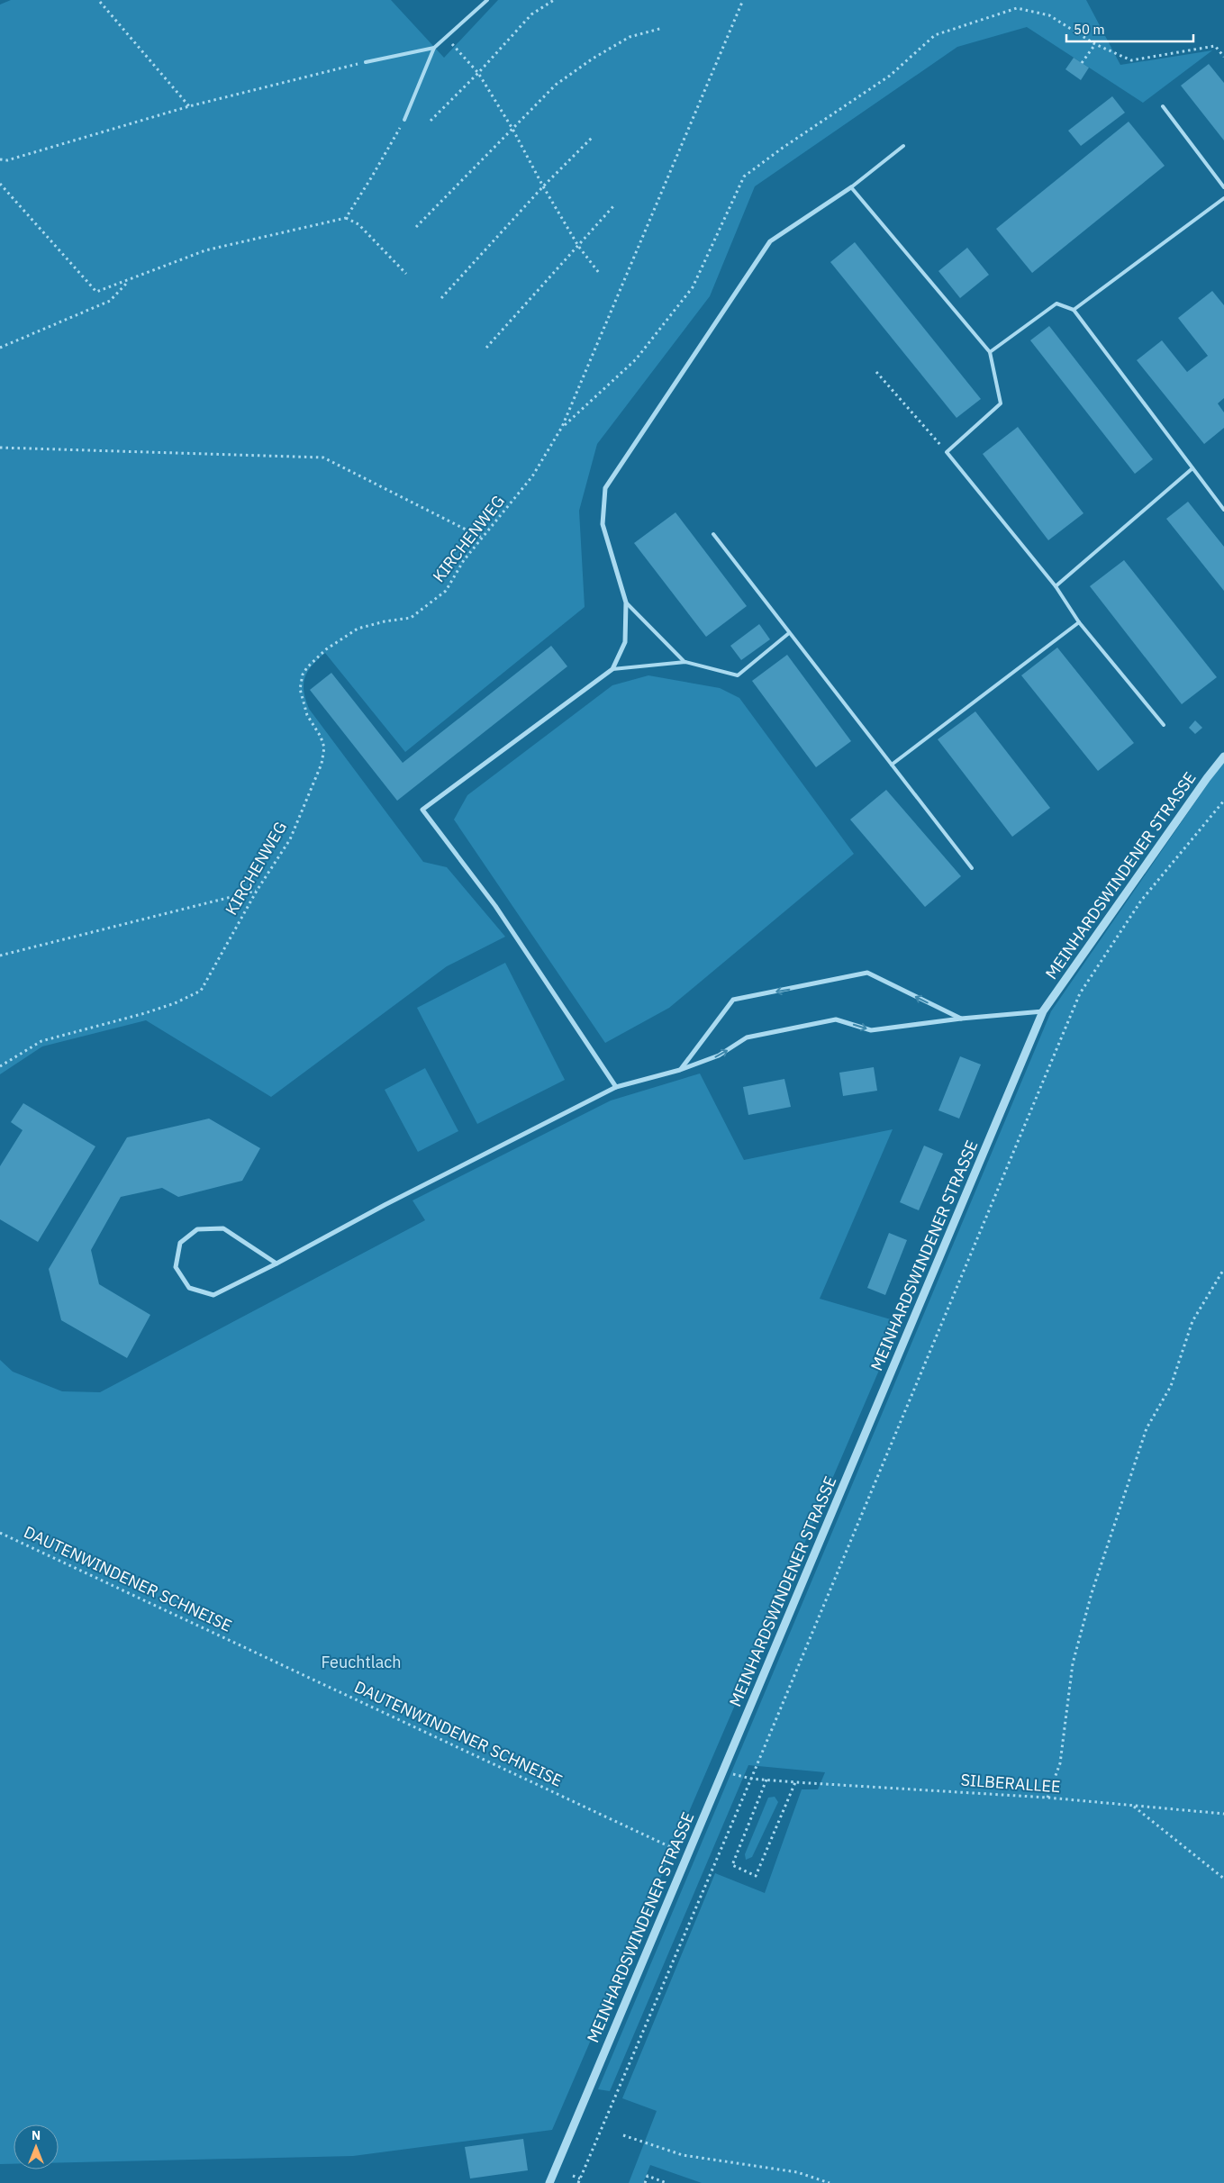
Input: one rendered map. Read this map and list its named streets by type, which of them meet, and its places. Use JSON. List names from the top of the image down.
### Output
{
  "streets": {
    "street": ["MEINHARDSWINDENER STRASSE"],
    "path": ["KIRCHENWEG", "DAUTENWINDENER SCHNEISE", "SILBERALLEE"]
  },
  "crossings": [
    ["MEINHARDSWINDENER STRASSE", "DAUTENWINDENER SCHNEISE"],
    ["MEINHARDSWINDENER STRASSE", "SILBERALLEE"]
  ],
  "parks": ["Feuchtlach"],
  "scale_bar": "50 m",
  "north": "top"
}
